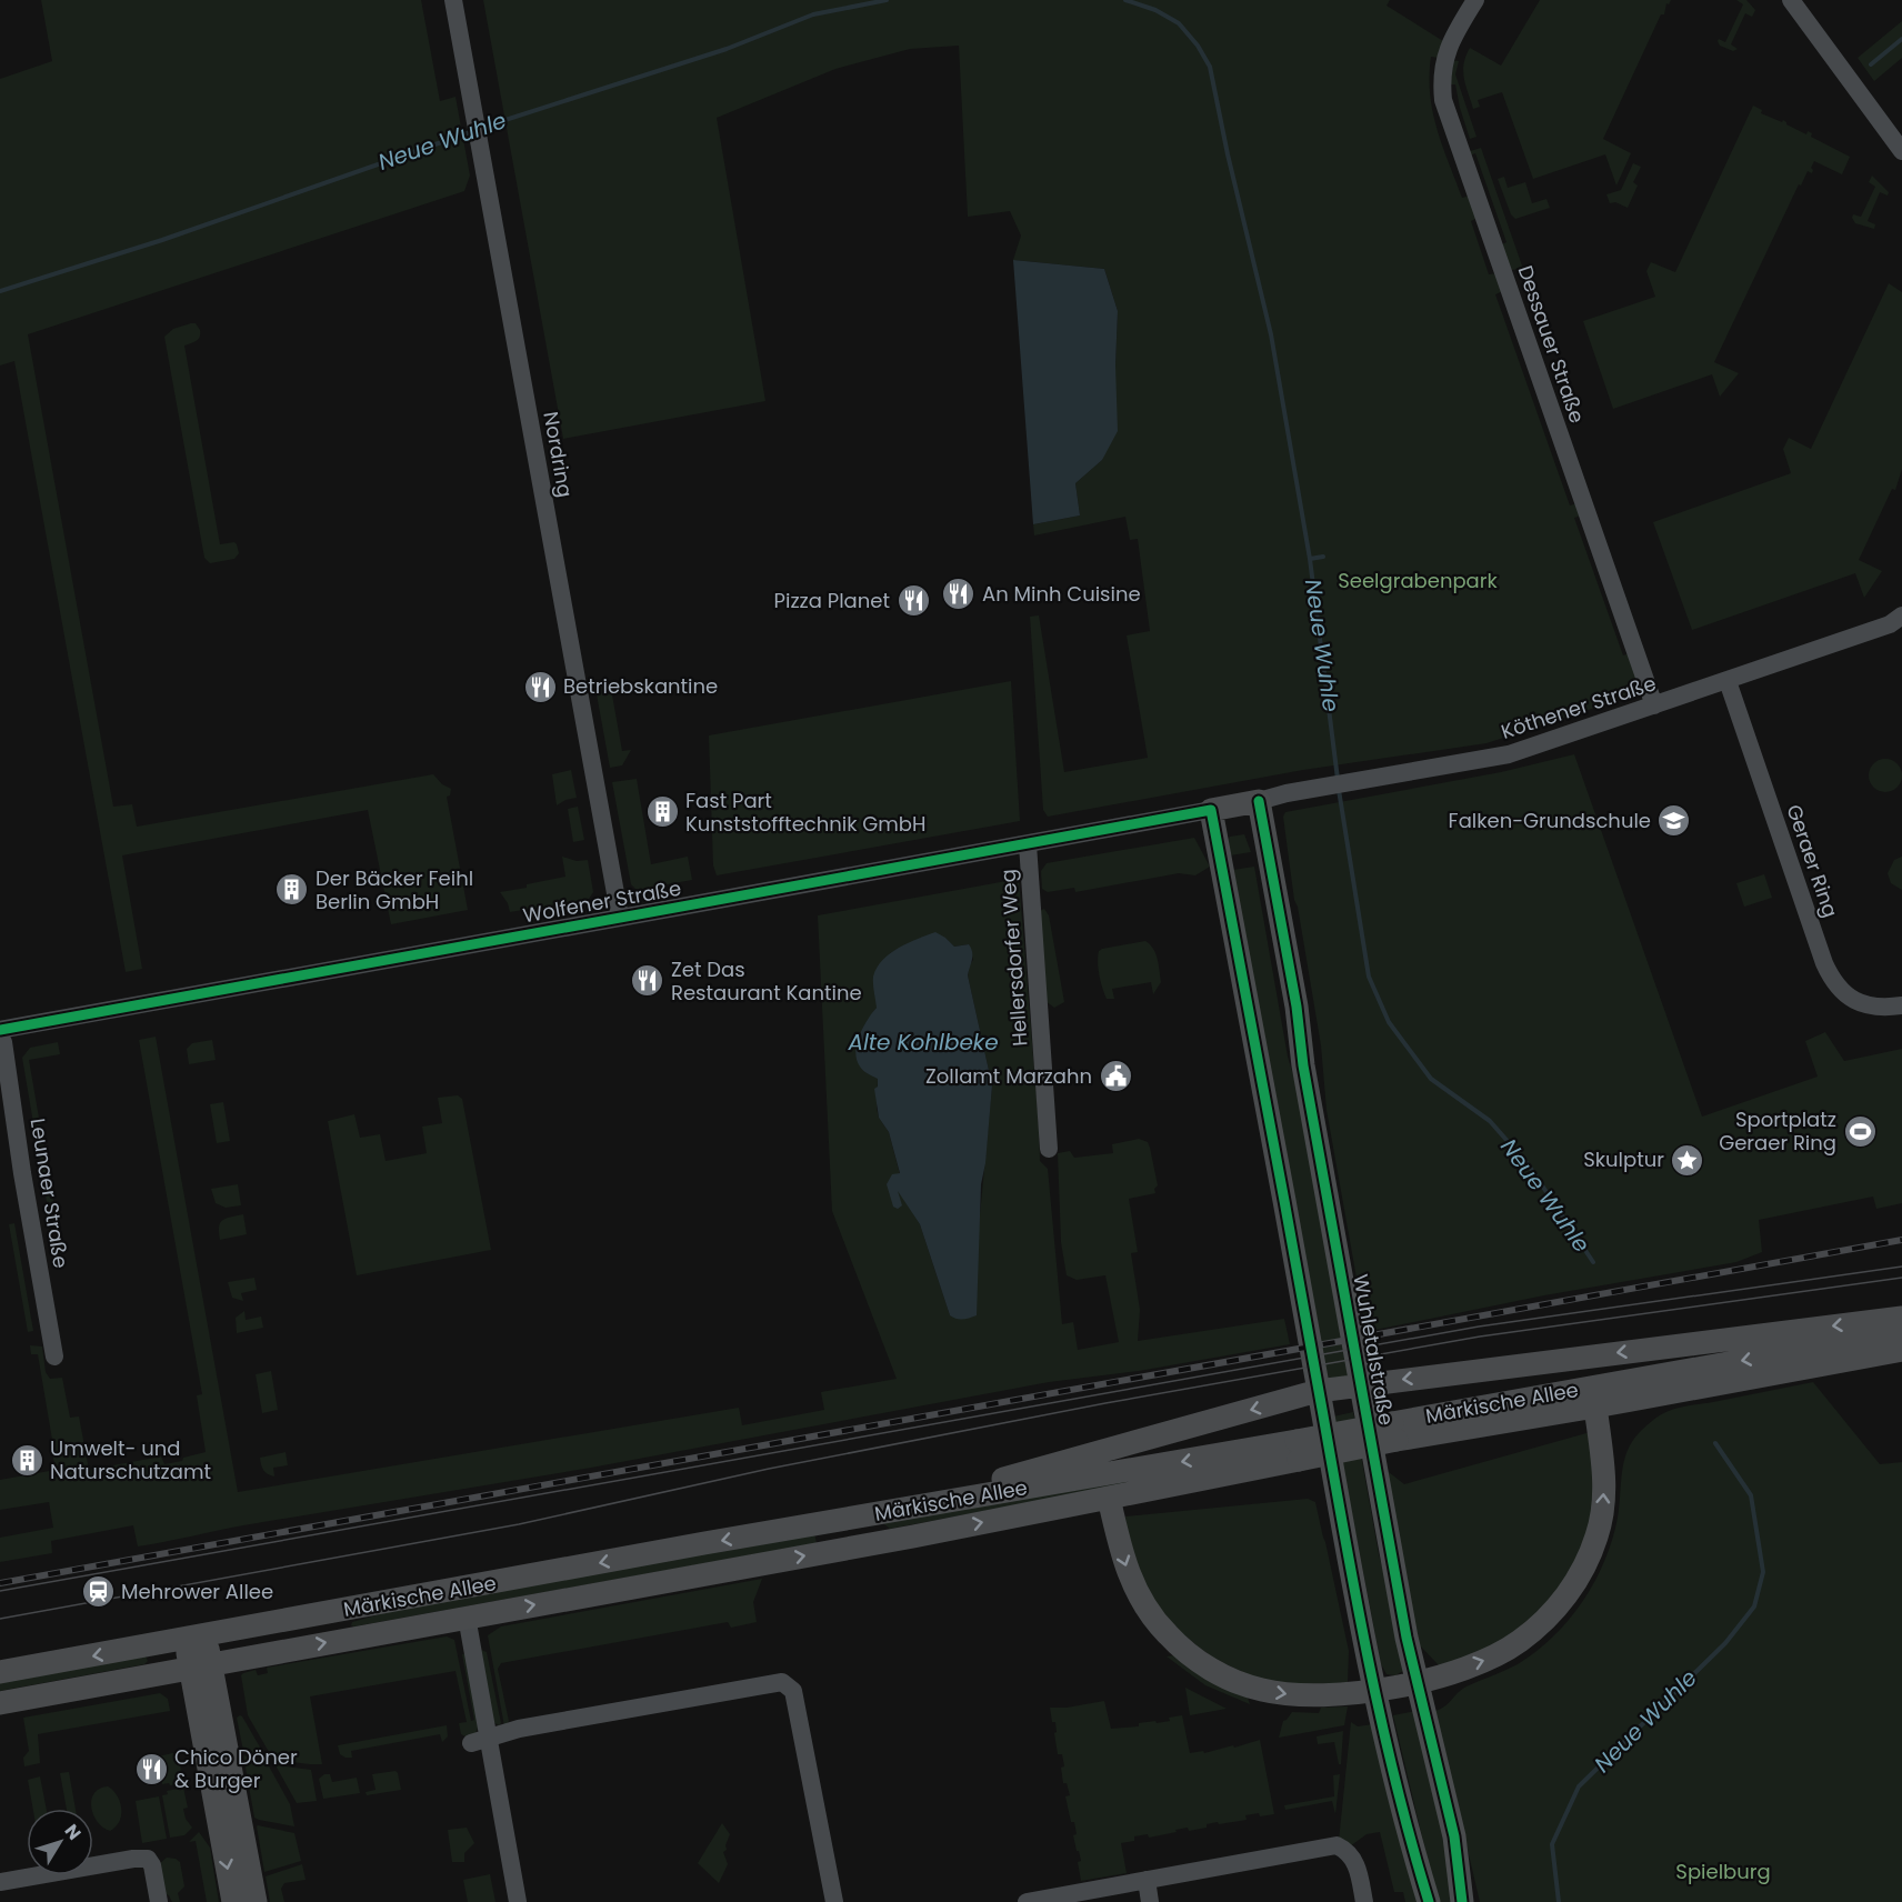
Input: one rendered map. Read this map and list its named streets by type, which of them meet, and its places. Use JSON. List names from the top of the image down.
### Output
{
  "streets": {
    "main road": ["Wuhletalstraße", "Märkische Allee"],
    "street": [
      "Dessauer Straße",
      "Nordring",
      "Köthener Straße",
      "Geraer Ring",
      "Wolfener Straße",
      "Hellersdorfer Weg",
      "Leunaer Straße"
    ]
  },
  "crossings": [
    ["Dessauer Straße", "Köthener Straße"],
    ["Nordring", "Wolfener Straße"],
    ["Köthener Straße", "Geraer Ring"],
    ["Köthener Straße", "Wuhletalstraße"],
    ["Wolfener Straße", "Hellersdorfer Weg"],
    ["Wuhletalstraße", "Märkische Allee"]
  ],
  "water": ["Neue Wuhle", "Alte Kohlbeke"],
  "parks": ["Seelgrabenpark", "Spielburg"],
  "places": {
    "restaurant": [
      "An Minh Cuisine",
      "Pizza Planet",
      "Betriebskantine",
      "Zet Das Restaurant Kantine",
      "Chico Döner & Burger"
    ],
    "building": ["Fast Part Kunststofftechnik GmbH", "Der Bäcker Feihl Berlin GmbH", "Umwelt- und Naturschutzamt"],
    "school or university": ["Falken-Grundschule"],
    "public building": ["Zollamt Marzahn"],
    "sports": ["Sportplatz Geraer Ring"],
    "place": ["Skulptur"],
    "station": ["Mehrower Allee"]
  },
  "north": "top right"
}
